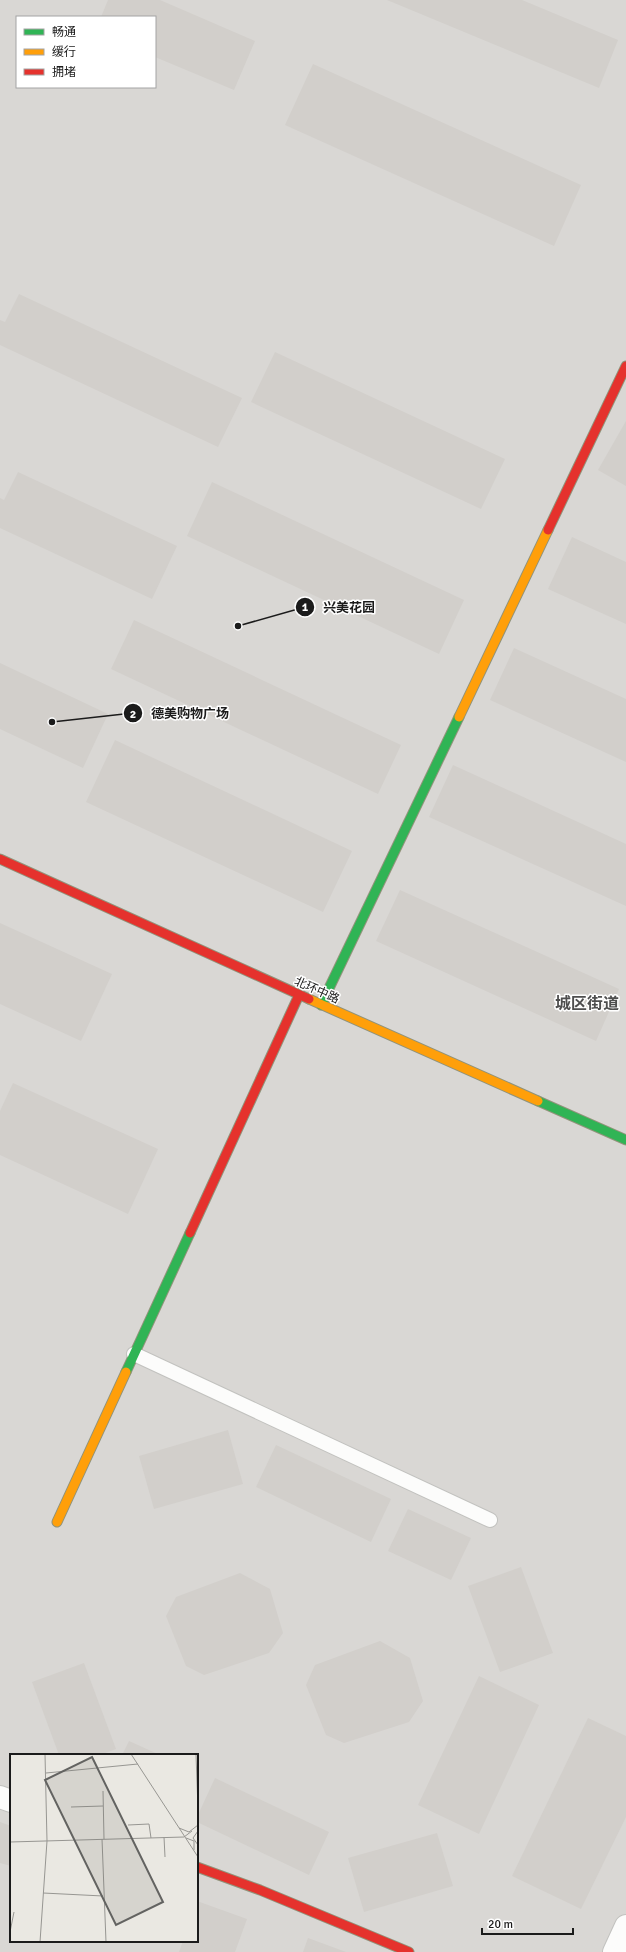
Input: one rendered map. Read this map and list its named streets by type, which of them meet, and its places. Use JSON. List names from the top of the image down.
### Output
{
  "streets": {
    "street": ["北环中路"]
  },
  "districts": ["城区街道"],
  "places": ["兴美花园", "德美购物广场"],
  "legend": ["畅通", "缓行", "拥堵"],
  "scale_bar": "20 m"
}
